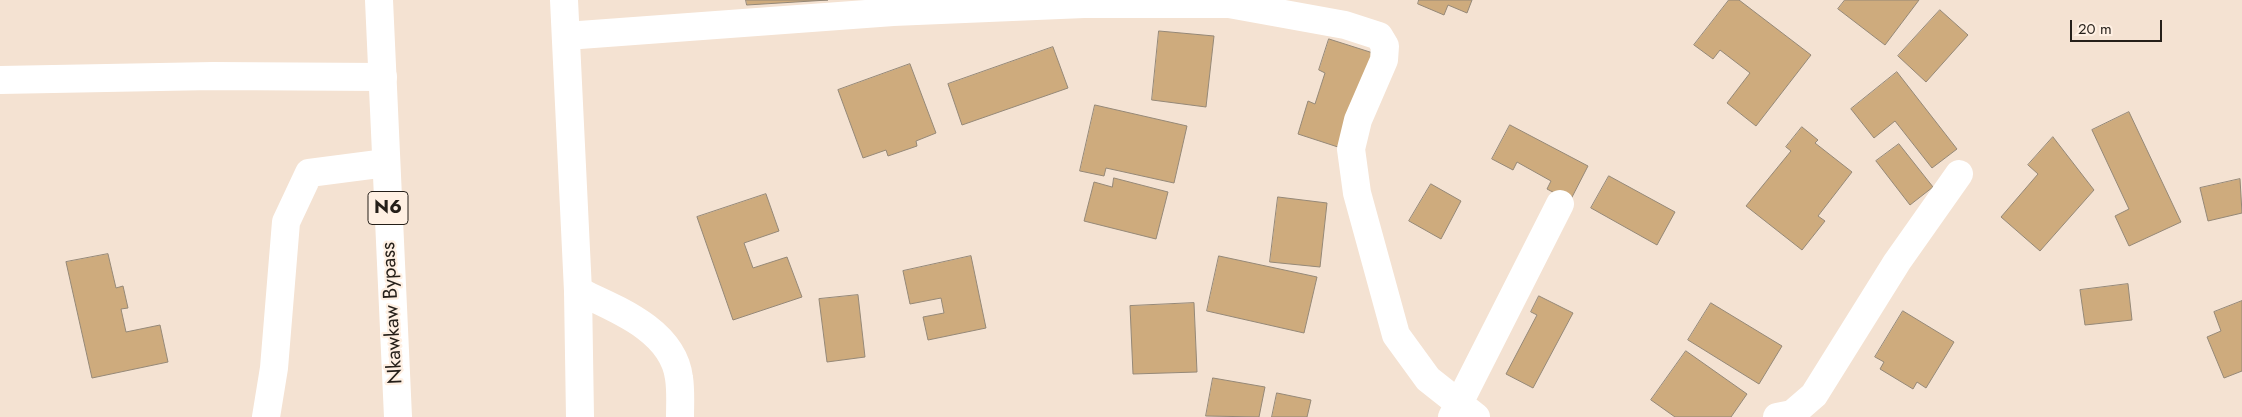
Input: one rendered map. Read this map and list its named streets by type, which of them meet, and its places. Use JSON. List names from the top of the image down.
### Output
{
  "streets": {
    "main road": ["N6", "Nkawkaw Bypass"]
  },
  "scale_bar": "20 m"
}
